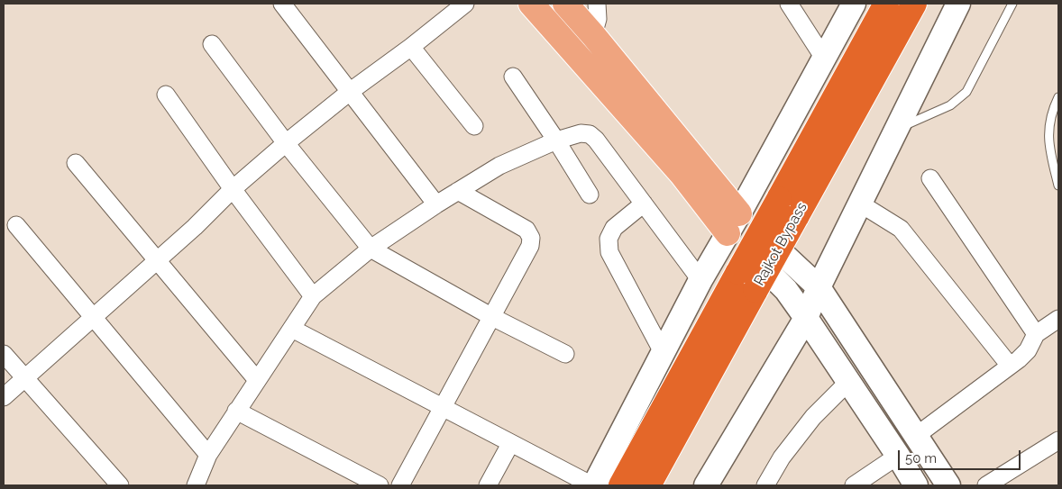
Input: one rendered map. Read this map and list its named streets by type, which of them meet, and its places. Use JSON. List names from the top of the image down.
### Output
{
  "streets": {
    "highway": ["Rajkot Bypass"]
  },
  "scale_bar": "50 m"
}
